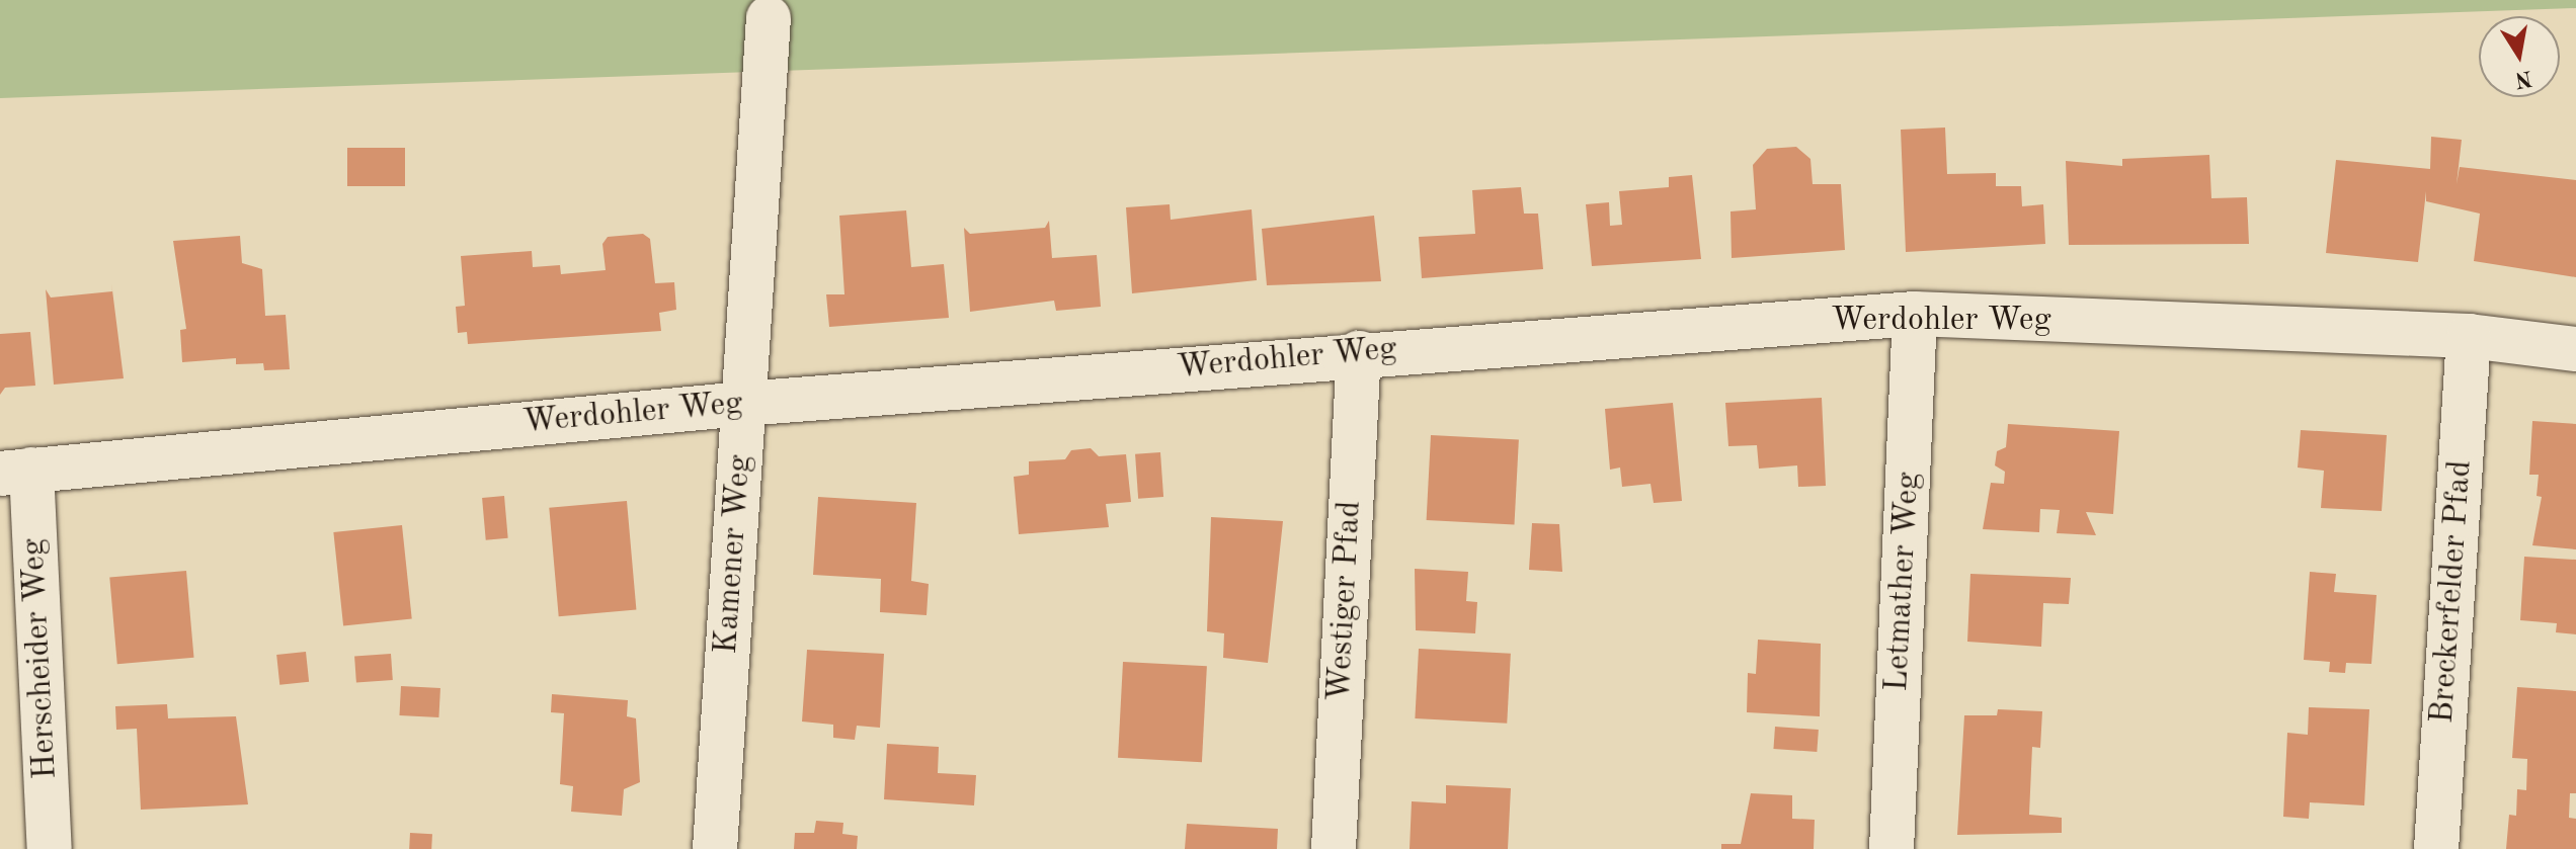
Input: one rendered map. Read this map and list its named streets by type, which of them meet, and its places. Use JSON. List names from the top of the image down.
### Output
{
  "streets": {
    "street": [
      "Werdohler Weg",
      "Kamener Weg",
      "Letmather Weg",
      "Breckerfelder Pfad",
      "Westiger Pfad",
      "Herscheider Weg"
    ]
  },
  "crossings": [
    ["Werdohler Weg", "Kamener Weg"],
    ["Werdohler Weg", "Letmather Weg"],
    ["Werdohler Weg", "Breckerfelder Pfad"],
    ["Werdohler Weg", "Westiger Pfad"],
    ["Werdohler Weg", "Herscheider Weg"]
  ],
  "north": "bottom"
}
